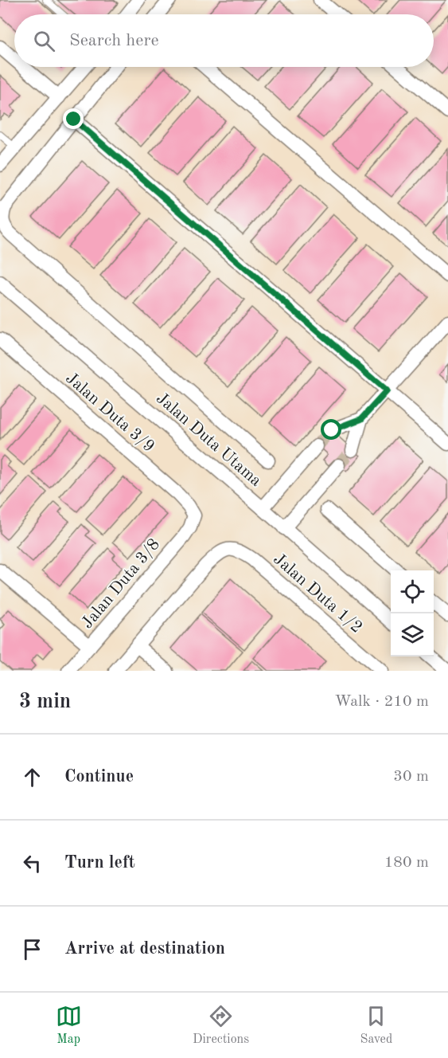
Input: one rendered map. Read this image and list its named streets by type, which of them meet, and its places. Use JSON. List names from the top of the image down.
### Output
{
  "streets": {
    "street": [
      "Jalan Duta 3/9",
      "Jalan Duta Utama",
      "Jalan Duta 3/8",
      "Jalan Duta 1/2"
    ]
  },
  "crossings": [
    ["Jalan Duta 3/9", "Jalan Duta 3/8"]
  ],
  "page": {
    "search": "Search here",
    "heading": ["3 min", "Walk · 210 m"],
    "list": [
      ["Continue", "30 m"],
      ["Turn left", "180 m"],
      "Arrive at destination"
    ],
    "nav": ["Map", "Directions", "Saved"]
  }
}
